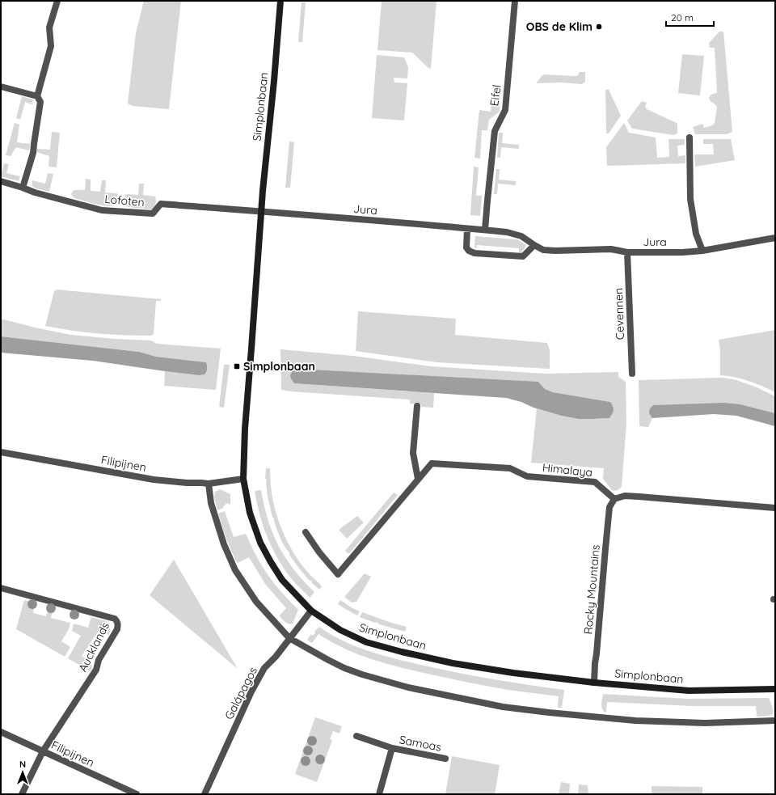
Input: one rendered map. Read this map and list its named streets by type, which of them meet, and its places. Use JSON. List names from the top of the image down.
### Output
{
  "streets": {
    "street": [
      "Eifel",
      "Simplonbaan",
      "Lofoten",
      "Jura",
      "Cevennen",
      "Filipijnen",
      "Himalaya",
      "Rocky Mountains",
      "Aucklands",
      "Galápagos",
      "Samoas"
    ]
  },
  "crossings": [
    ["Eifel", "Jura"],
    ["Simplonbaan", "Lofoten"],
    ["Simplonbaan", "Jura"],
    ["Simplonbaan", "Filipijnen"],
    ["Simplonbaan", "Rocky Mountains"],
    ["Simplonbaan", "Galápagos"],
    ["Lofoten", "Jura"],
    ["Jura", "Cevennen"],
    ["Filipijnen", "Aucklands"],
    ["Himalaya", "Rocky Mountains"]
  ],
  "places": {
    "other": ["OBS de Klim"],
    "transit": ["Simplonbaan"]
  },
  "scale_bar": "20 m",
  "north": "top"
}
